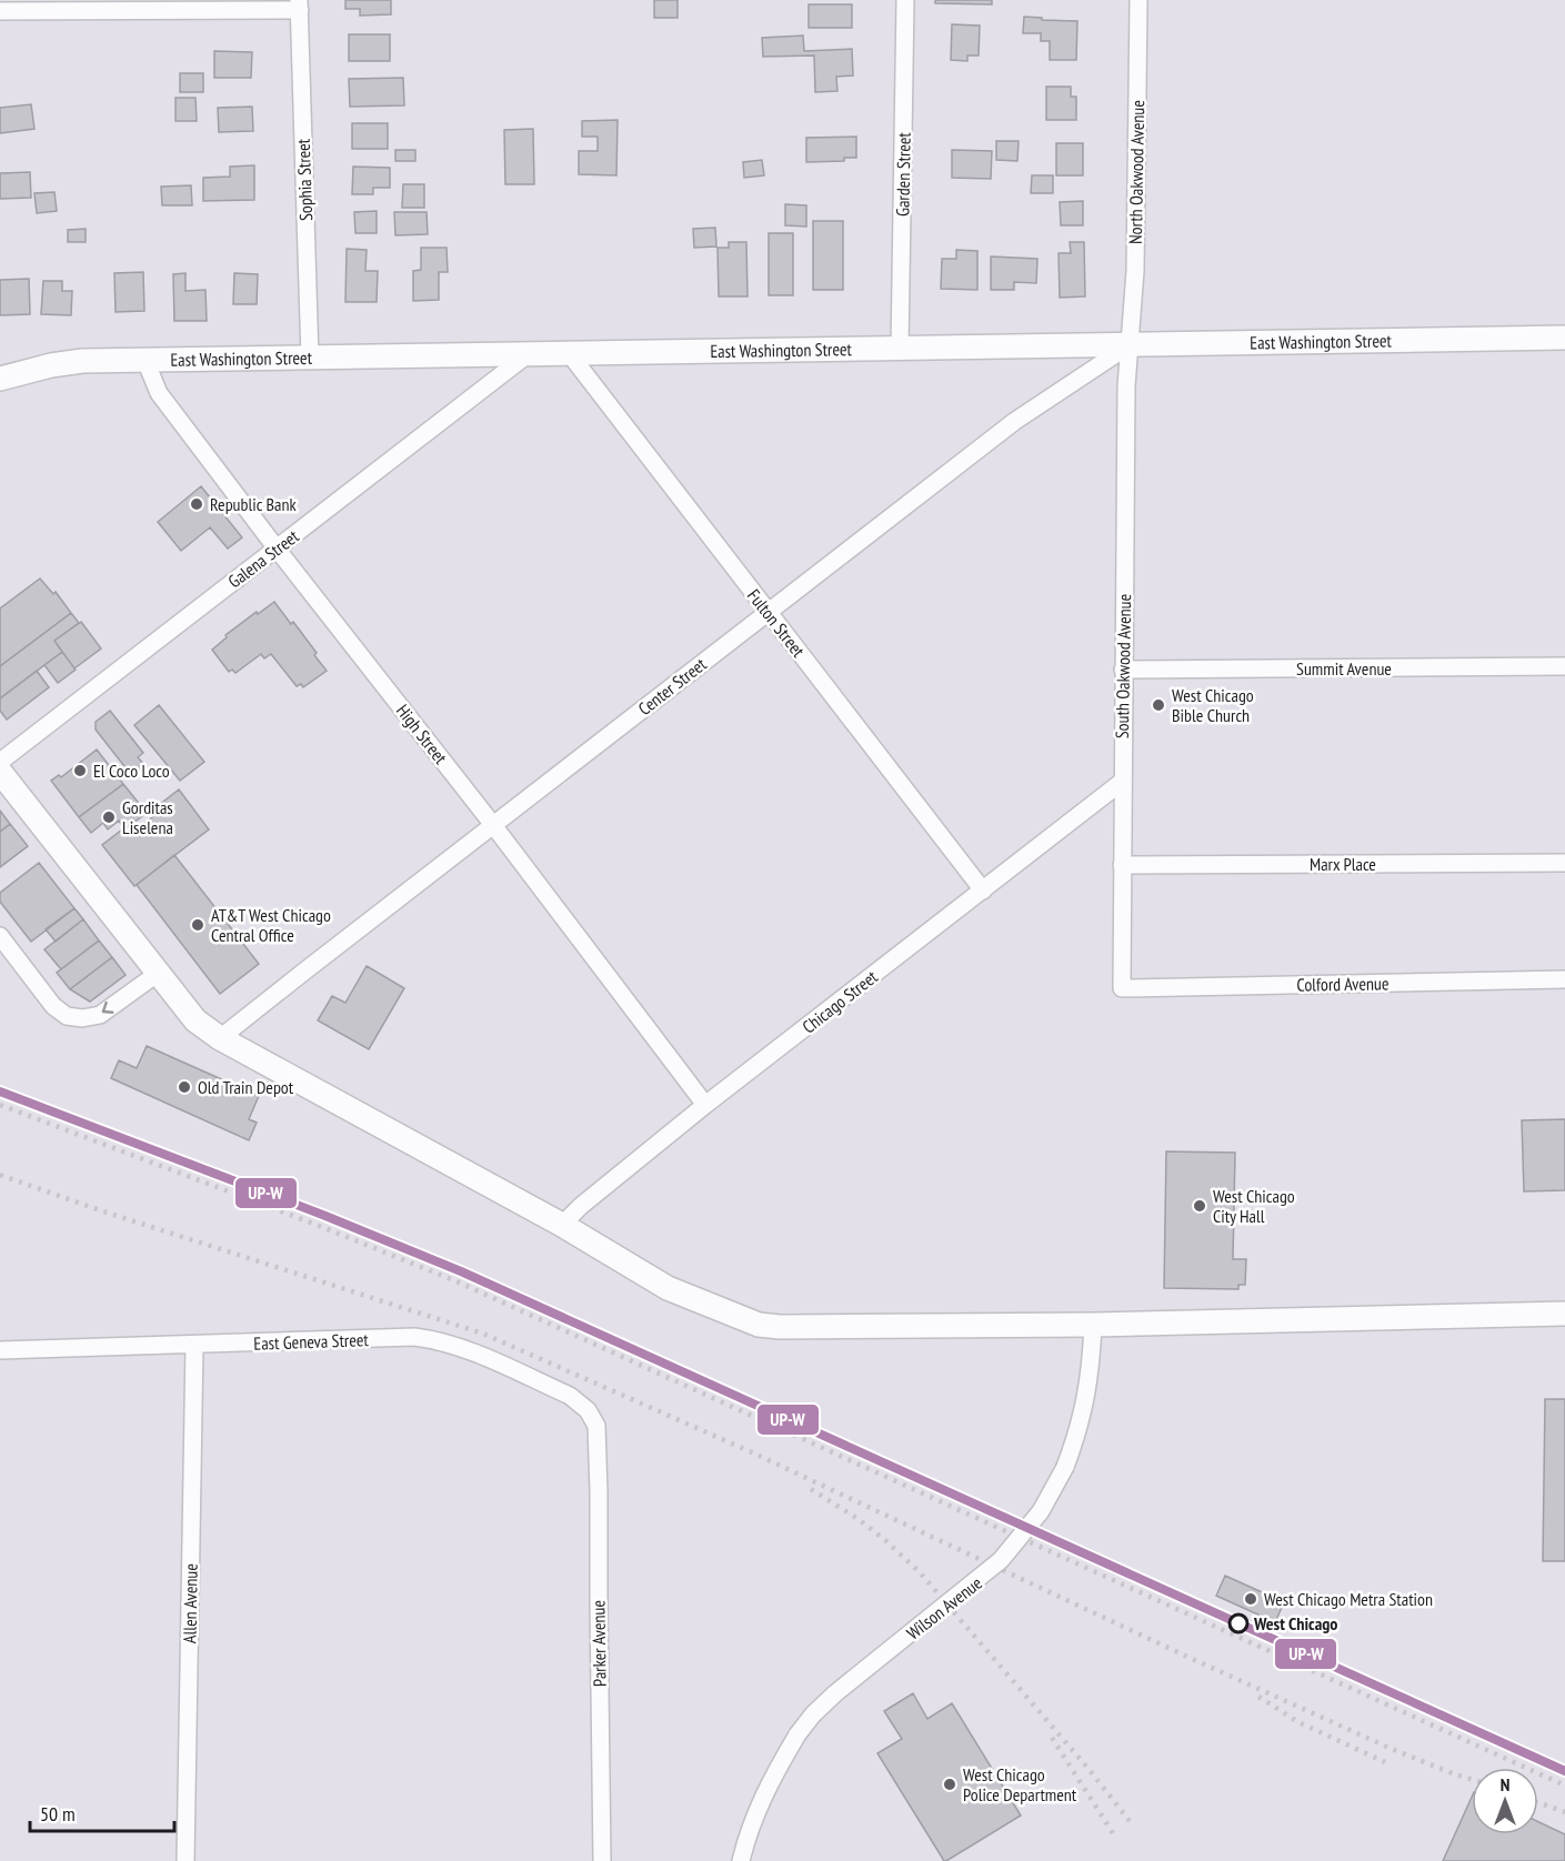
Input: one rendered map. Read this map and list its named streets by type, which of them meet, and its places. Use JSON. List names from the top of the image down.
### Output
{
  "streets": {
    "street": [
      "North Oakwood Avenue",
      "Garden Street",
      "Sophia Street",
      "East Washington Street",
      "Galena Street",
      "Fulton Street",
      "South Oakwood Avenue",
      "Summit Avenue",
      "Center Street",
      "High Street",
      "Marx Place",
      "Colford Avenue",
      "Chicago Street",
      "East Geneva Street",
      "Allen Avenue",
      "Wilson Avenue",
      "Parker Avenue"
    ]
  },
  "crossings": [
    ["North Oakwood Avenue", "East Washington Street"],
    ["North Oakwood Avenue", "South Oakwood Avenue"],
    ["North Oakwood Avenue", "Center Street"],
    ["Garden Street", "East Washington Street"],
    ["Sophia Street", "East Washington Street"],
    ["East Washington Street", "Galena Street"],
    ["East Washington Street", "Fulton Street"],
    ["East Washington Street", "South Oakwood Avenue"],
    ["East Washington Street", "Center Street"],
    ["East Washington Street", "High Street"],
    ["Galena Street", "High Street"],
    ["Fulton Street", "Center Street"],
    ["Fulton Street", "Chicago Street"],
    ["South Oakwood Avenue", "Summit Avenue"],
    ["South Oakwood Avenue", "Center Street"],
    ["South Oakwood Avenue", "Marx Place"],
    ["South Oakwood Avenue", "Colford Avenue"],
    ["South Oakwood Avenue", "Chicago Street"],
    ["Center Street", "High Street"],
    ["High Street", "Chicago Street"],
    ["East Geneva Street", "Allen Avenue"],
    ["East Geneva Street", "Parker Avenue"]
  ],
  "places": [
    "Republic Bank",
    "West Chicago Bible Church",
    "El Coco Loco",
    "Gorditas Liselena",
    "AT&T West Chicago Central Office",
    "Old Train Depot",
    "West Chicago City Hall",
    "West Chicago Metra Station",
    "West Chicago",
    "West Chicago Police Department"
  ],
  "lines": ["transit line UP-W"],
  "scale_bar": "50 m",
  "north": "top"
}
